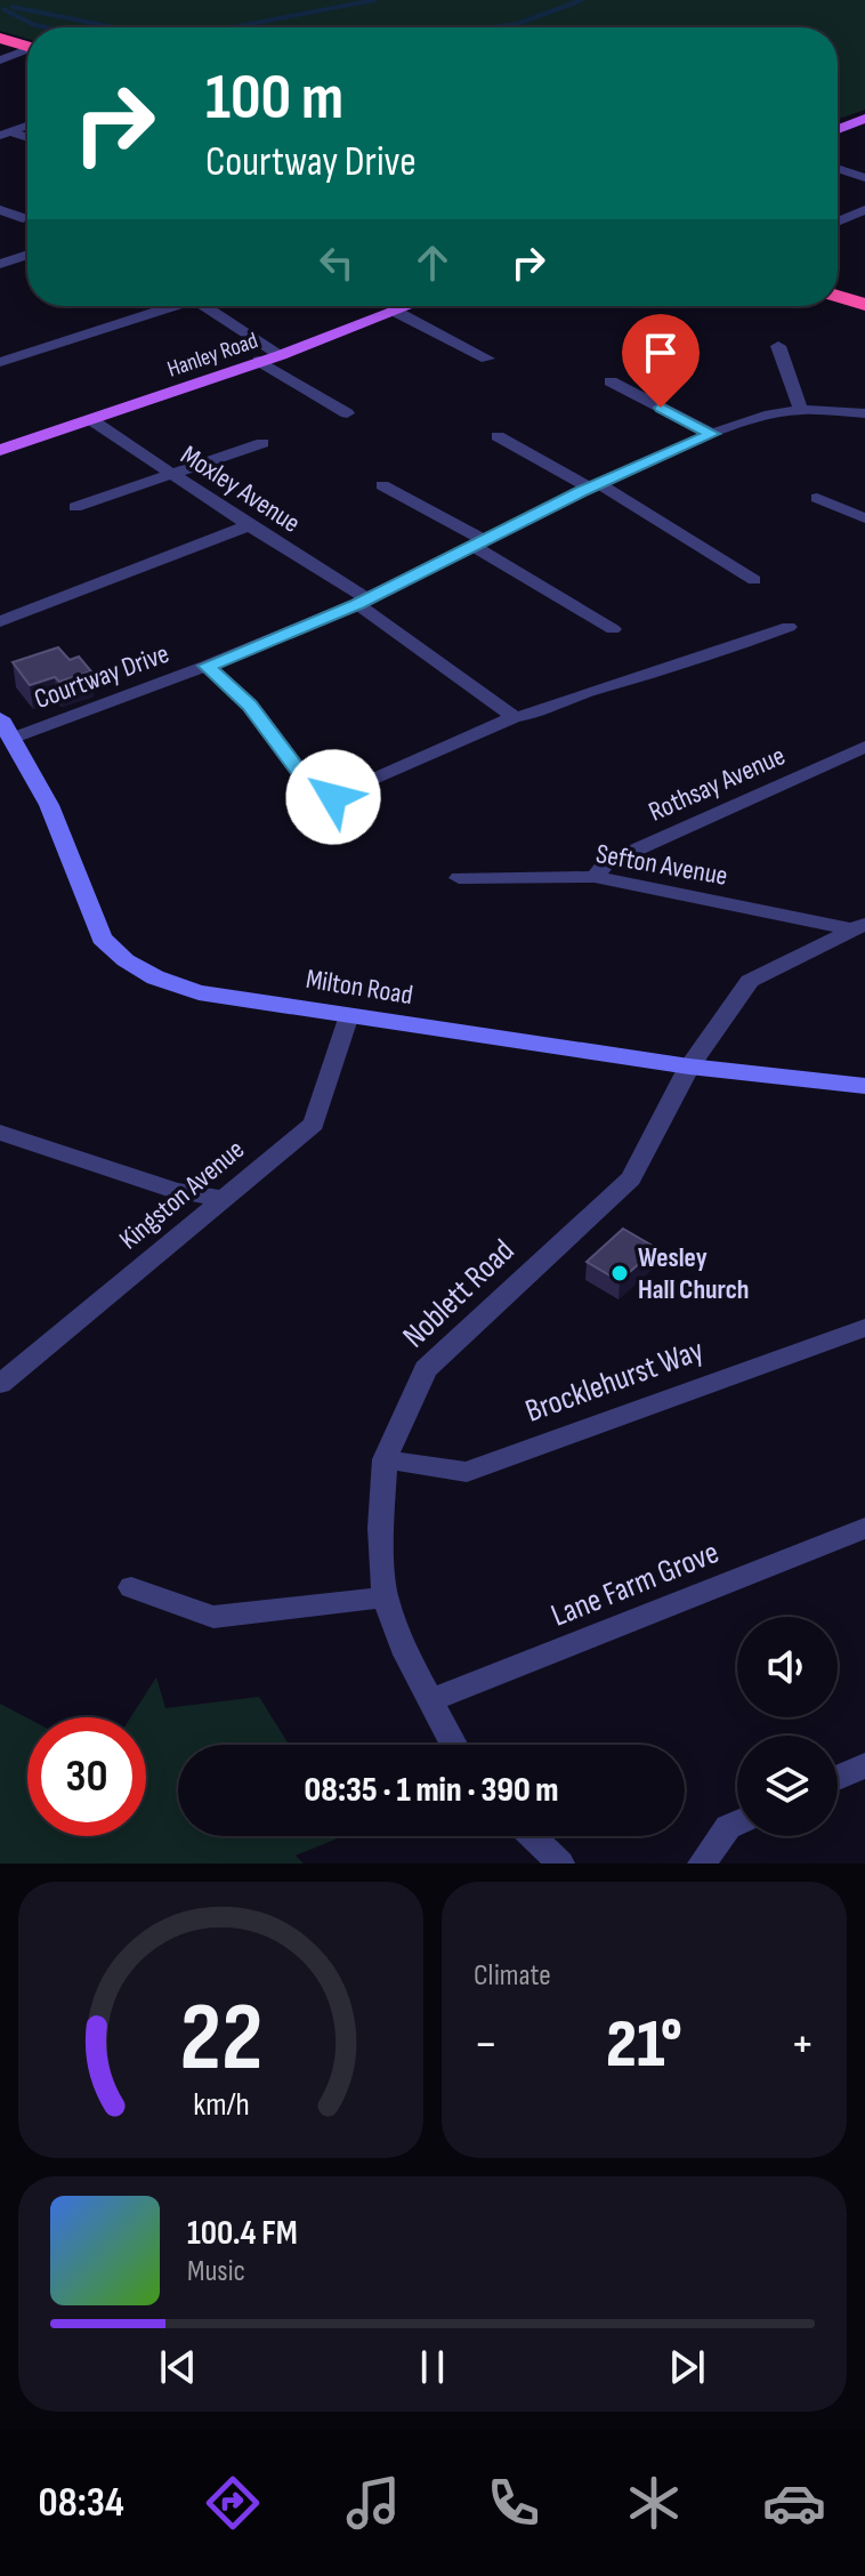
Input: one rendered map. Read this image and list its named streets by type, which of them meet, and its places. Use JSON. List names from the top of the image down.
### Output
{
  "streets": {
    "main road": ["Hanley Road"],
    "street": [
      "Moxley Avenue",
      "Courtway Drive",
      "Rothsay Avenue",
      "Sefton Avenue",
      "Milton Road",
      "Kingston Avenue",
      "Noblett Road",
      "Brocklehurst Way",
      "Lane Farm Grove"
    ]
  },
  "crossings": [
    ["Hanley Road", "Moxley Avenue"],
    ["Moxley Avenue", "Courtway Drive"],
    ["Courtway Drive", "Milton Road"],
    ["Rothsay Avenue", "Sefton Avenue"],
    ["Sefton Avenue", "Noblett Road"],
    ["Milton Road", "Kingston Avenue"],
    ["Milton Road", "Noblett Road"],
    ["Noblett Road", "Brocklehurst Way"],
    ["Noblett Road", "Lane Farm Grove"]
  ],
  "places": ["Wesley Hall Church"],
  "page": {
    "turn": ["100 m", "Courtway Drive"],
    "limit": "30",
    "trip": "08:35 · 1 min · 390 m",
    "tile": "Climate",
    "heat": ["−", "21°", "+"],
    "song": ["100.4 FM", "Music"],
    "tabs": "08:34",
    "gauge": ["22", "km/h"]
  }
}
